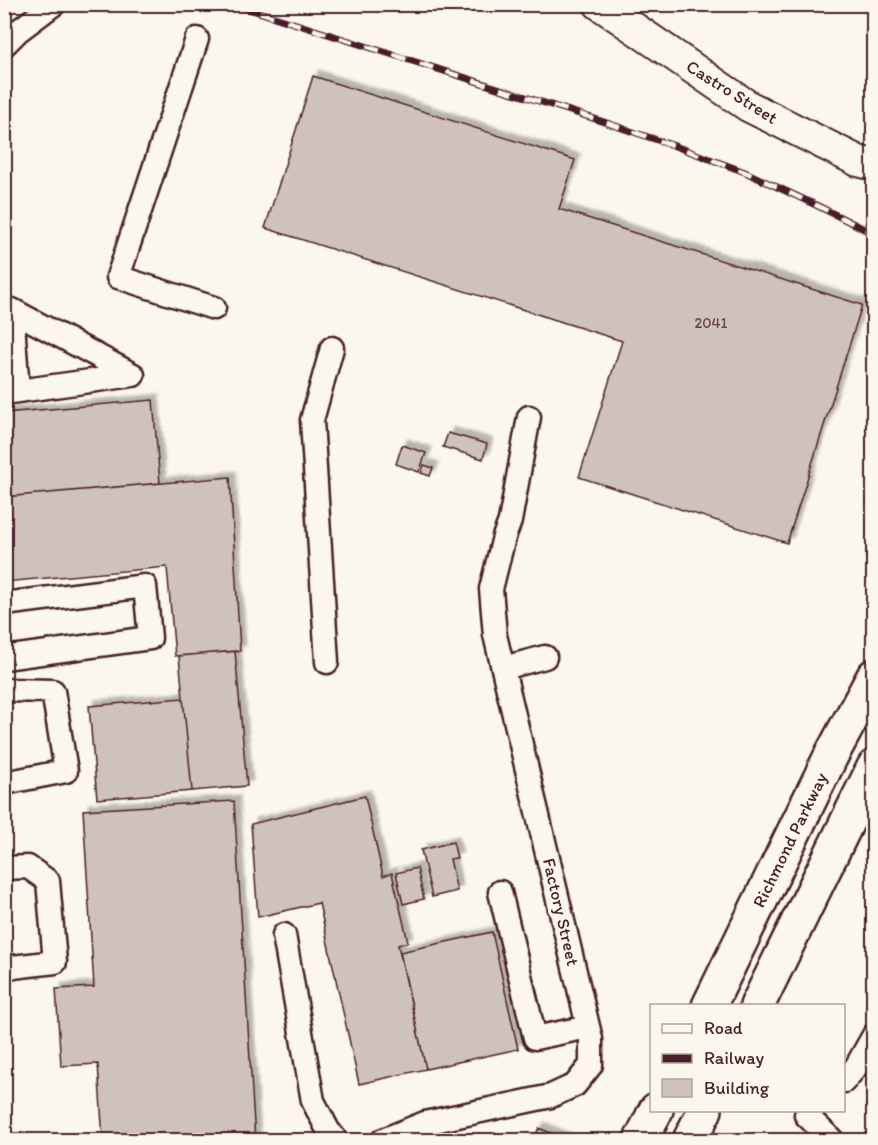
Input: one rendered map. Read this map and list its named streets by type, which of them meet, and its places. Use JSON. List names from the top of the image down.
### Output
{
  "streets": {
    "highway": ["Richmond Parkway"],
    "main road": ["Castro Street"],
    "street": ["Factory Street"]
  },
  "house_numbers": ["2041"],
  "legend": ["Road", "Railway", "Building"]
}
